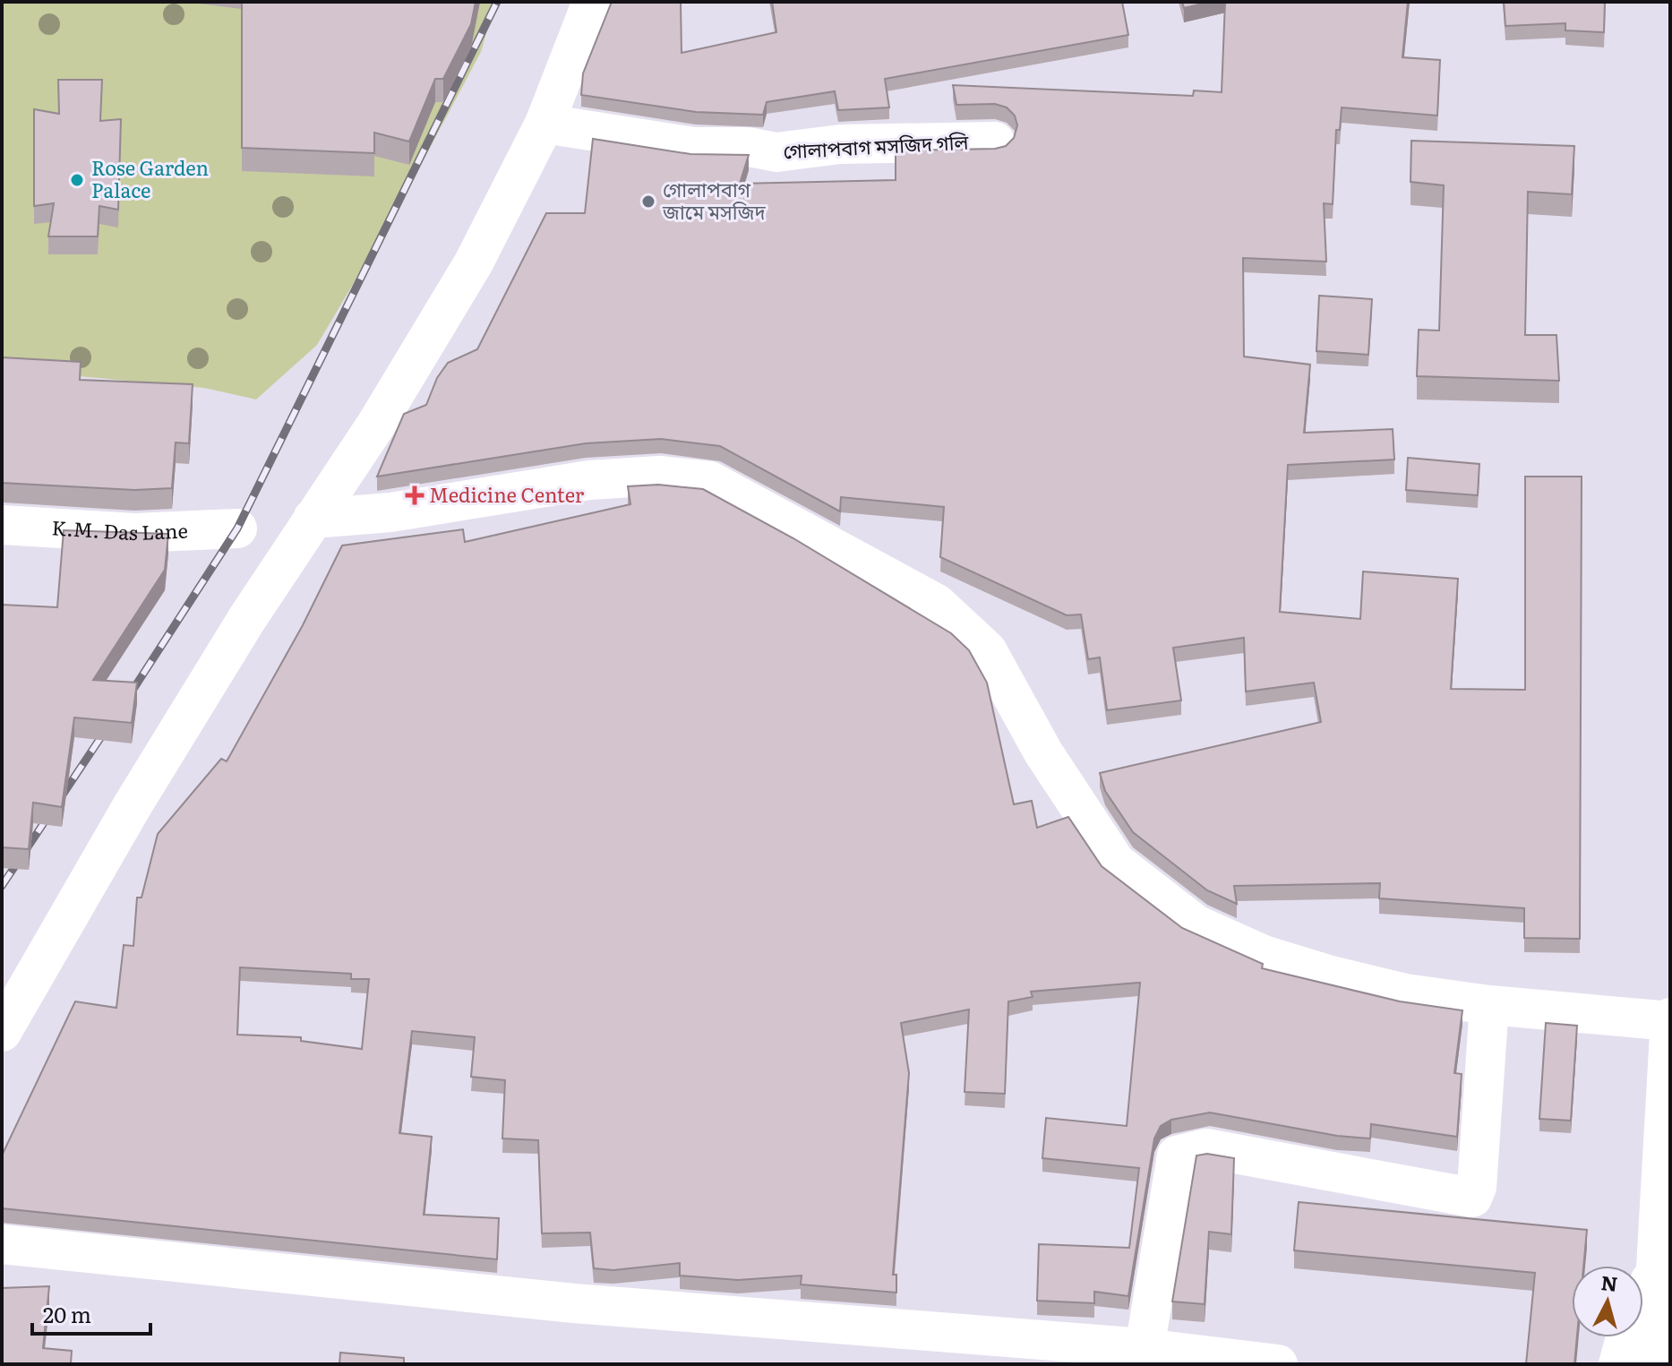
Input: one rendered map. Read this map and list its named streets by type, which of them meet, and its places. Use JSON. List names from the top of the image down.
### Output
{
  "streets": {
    "street": ["গোলাপবাগ মসজিদ গলি", "K.M. Das Lane"]
  },
  "places": {
    "other": ["Rose Garden Palace", "গোলাপবাগ জামে মসজিদ"],
    "health": ["Medicine Center"]
  },
  "scale_bar": "20 m",
  "north": "top"
}
